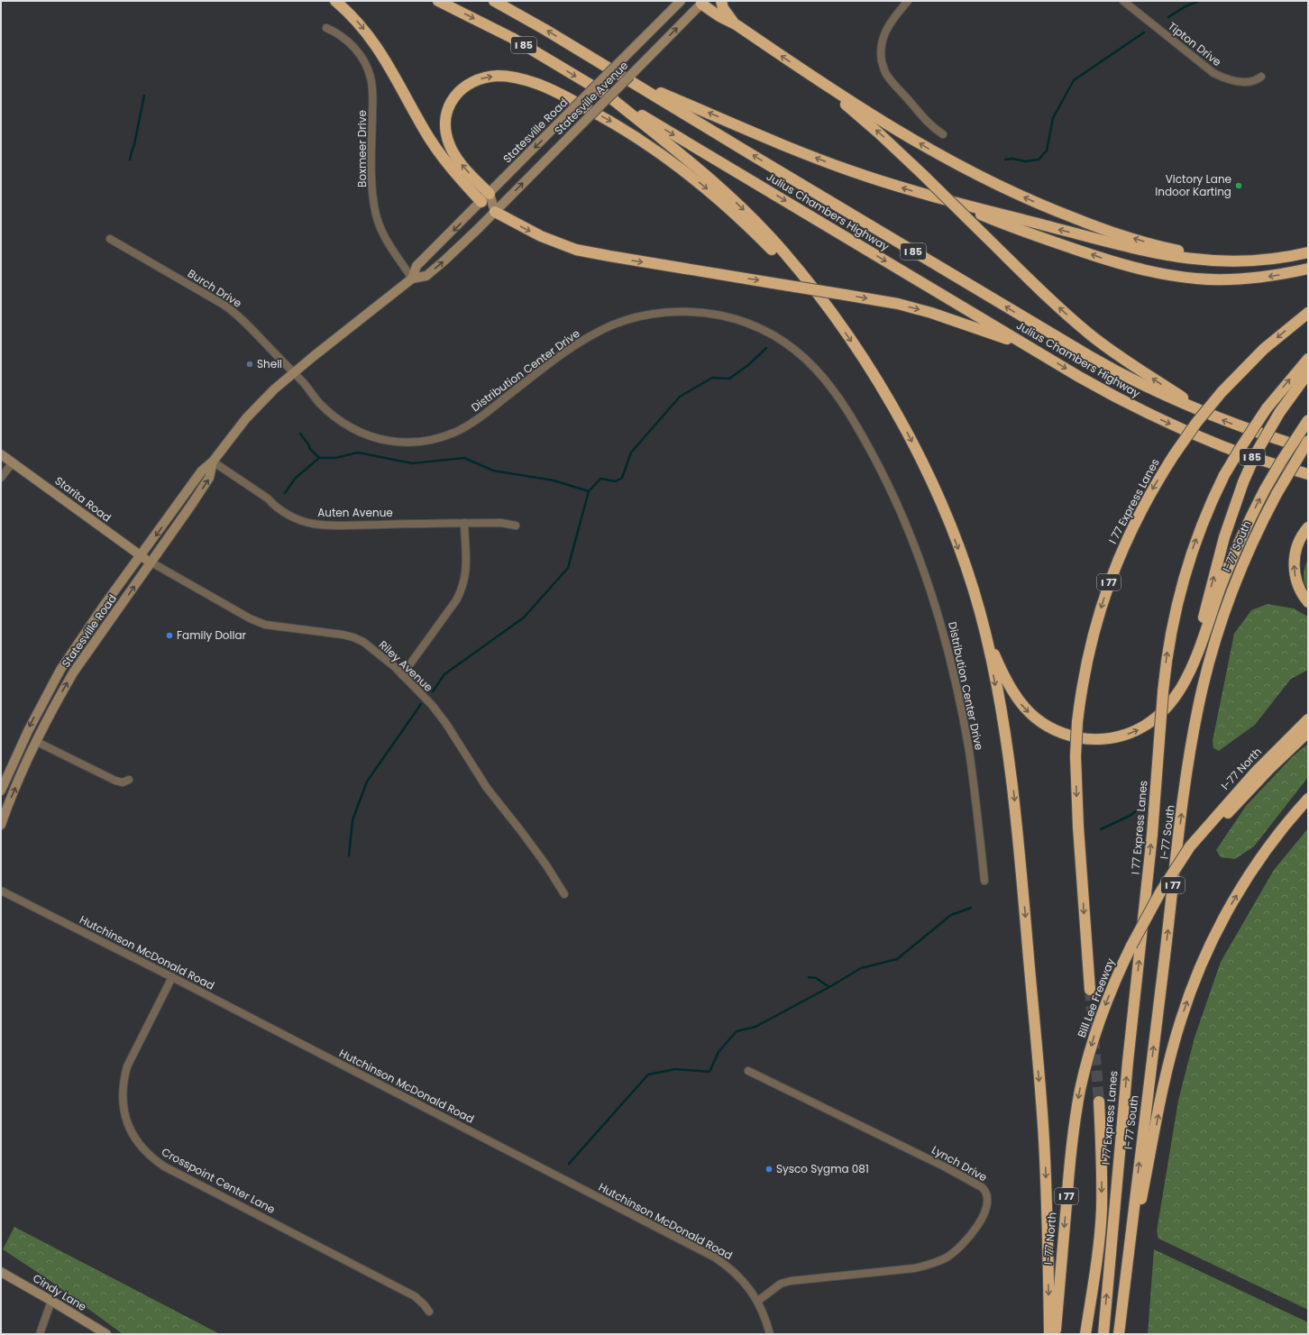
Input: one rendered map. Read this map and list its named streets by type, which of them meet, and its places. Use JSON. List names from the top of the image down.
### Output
{
  "streets": {
    "highway": [
      "I 85",
      "Julius Chambers Highway",
      "I 77 Express Lanes",
      "I-77 South",
      "I 77",
      "I-77 North",
      "Bill Lee Freeway"
    ],
    "main road": [
      "Statesville Avenue",
      "Statesville Road",
      "Starita Road",
      "Cindy Lane"
    ],
    "street": [
      "Tipton Drive",
      "Boxmeer Drive",
      "Burch Drive",
      "Distribution Center Drive",
      "Auten Avenue",
      "Riley Avenue",
      "Hutchinson McDonald Road",
      "Lynch Drive",
      "Crosspoint Center Lane"
    ]
  },
  "crossings": [
    ["Statesville Avenue", "Statesville Road"],
    ["Statesville Road", "Boxmeer Drive"],
    ["Statesville Road", "Burch Drive"],
    ["Statesville Road", "Distribution Center Drive"],
    ["Statesville Road", "Starita Road"],
    ["Statesville Road", "Auten Avenue"],
    ["Statesville Road", "Riley Avenue"],
    ["Burch Drive", "Distribution Center Drive"],
    ["Starita Road", "Riley Avenue"],
    ["I-77 North", "Bill Lee Freeway"],
    ["Hutchinson McDonald Road", "Lynch Drive"],
    ["Hutchinson McDonald Road", "Crosspoint Center Lane"]
  ],
  "one_way": ["Statesville Avenue"],
  "places": [
    "Victory Lane Indoor Karting",
    "Shell",
    "Family Dollar",
    "Sysco Sygma 081"
  ]
}
